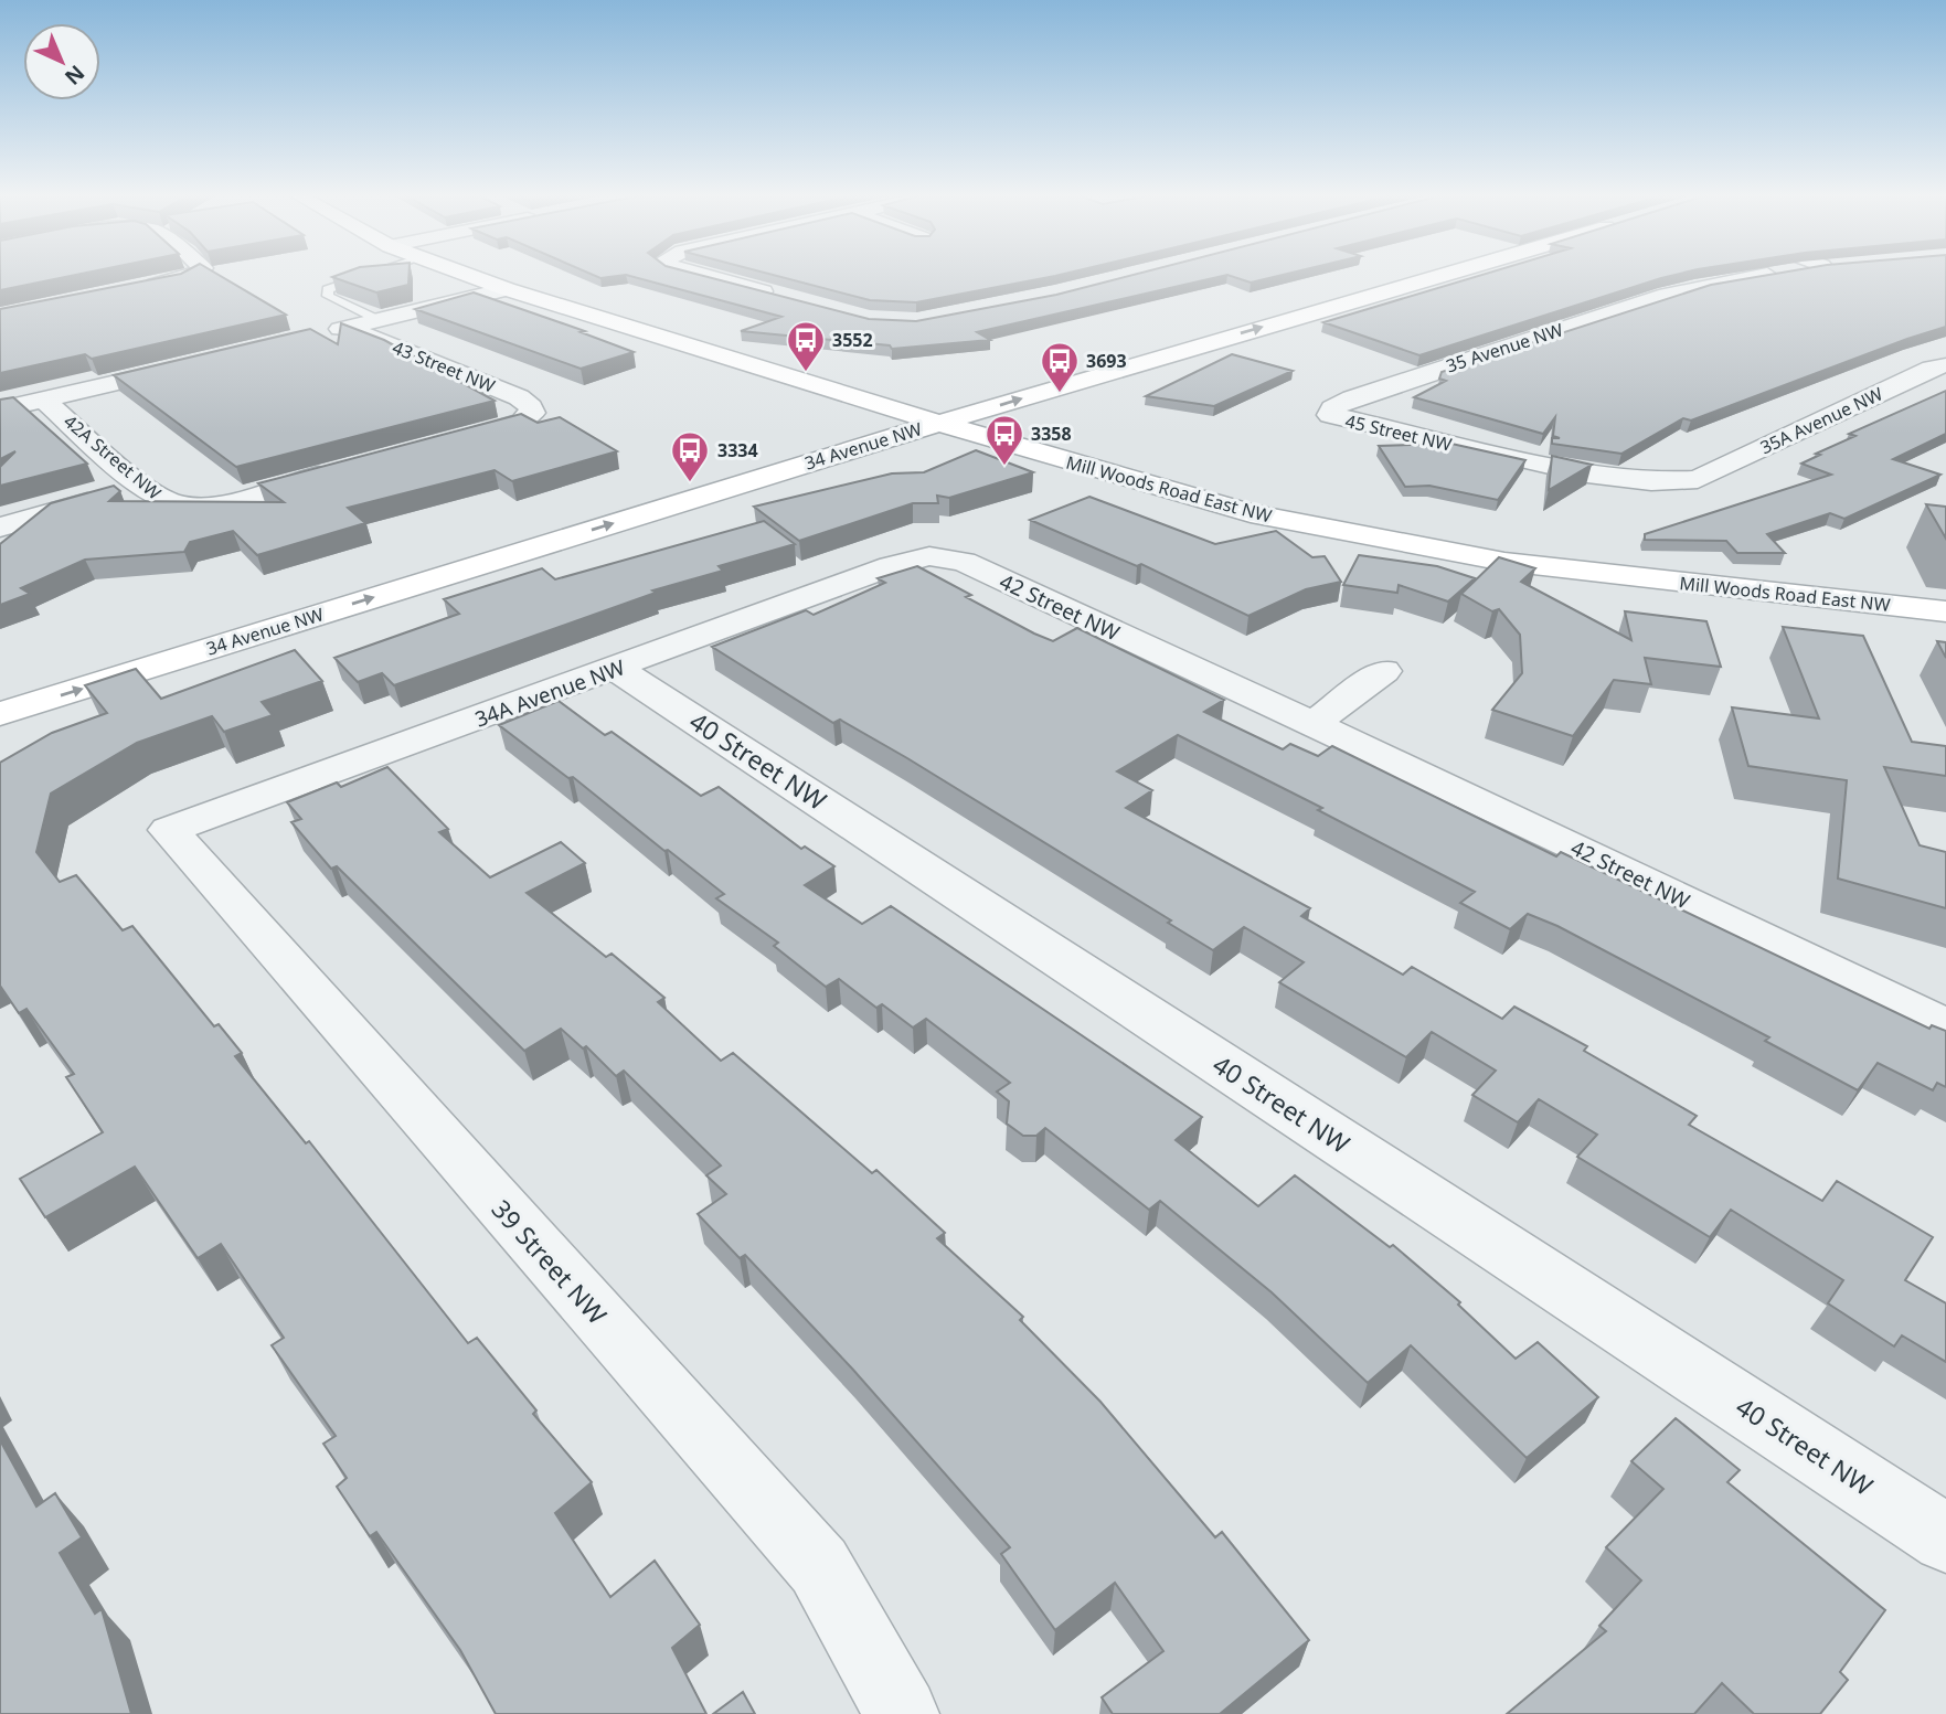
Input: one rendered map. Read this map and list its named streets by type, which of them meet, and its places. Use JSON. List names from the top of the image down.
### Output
{
  "streets": {
    "main road": ["34 Avenue NW", "Mill Woods Road East NW"],
    "street": [
      "35 Avenue NW",
      "43 Street NW",
      "35A Avenue NW",
      "45 Street NW",
      "42A Street NW",
      "42 Street NW",
      "34A Avenue NW",
      "40 Street NW",
      "39 Street NW"
    ]
  },
  "crossings": [
    ["35 Avenue NW", "45 Street NW"],
    ["35A Avenue NW", "45 Street NW"],
    ["34 Avenue NW", "Mill Woods Road East NW"],
    ["42 Street NW", "34A Avenue NW"],
    ["34A Avenue NW", "40 Street NW"],
    ["34A Avenue NW", "39 Street NW"]
  ],
  "places": {
    "bus stop": [
      "3552",
      "3693",
      "3358",
      "3334"
    ]
  },
  "north": "bottom right"
}
